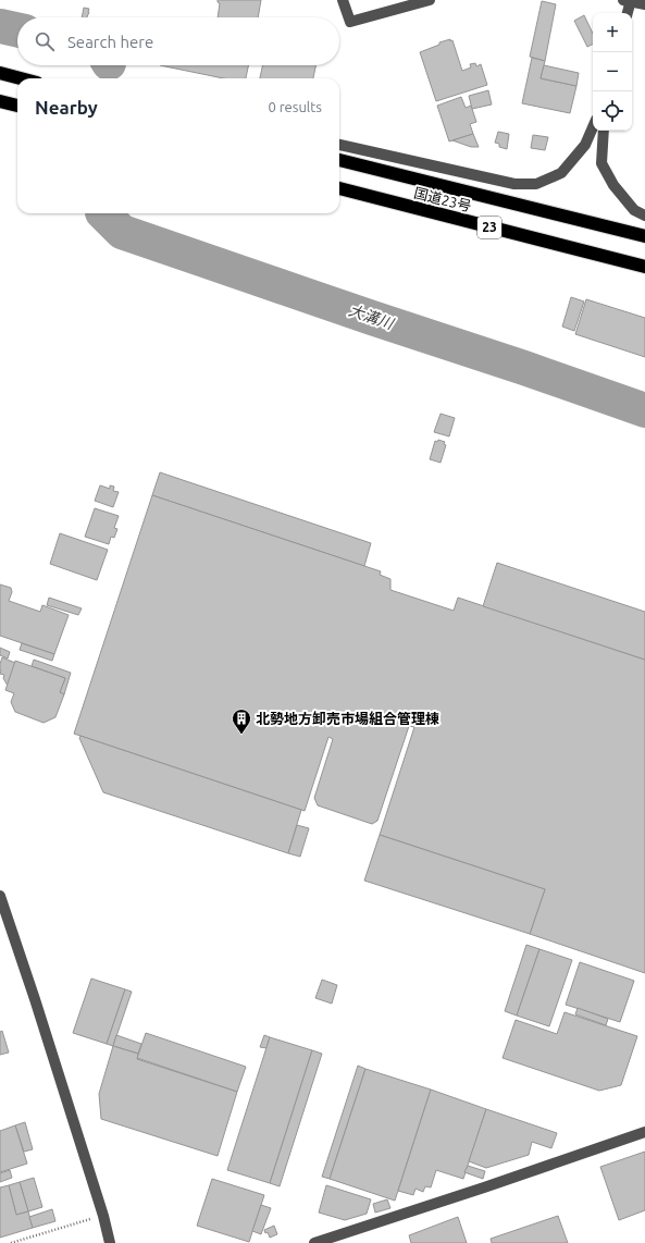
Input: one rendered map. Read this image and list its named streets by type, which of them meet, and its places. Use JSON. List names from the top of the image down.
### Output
{
  "streets": {
    "highway": ["国道23号", "23"]
  },
  "water": ["大溝川"],
  "places": {
    "building": ["北勢地方卸売市場組合管理棟"]
  },
  "page": {
    "map_buttons": ["+", "−"],
    "search": "Search here",
    "heading": ["Nearby", "0 results"]
  }
}
